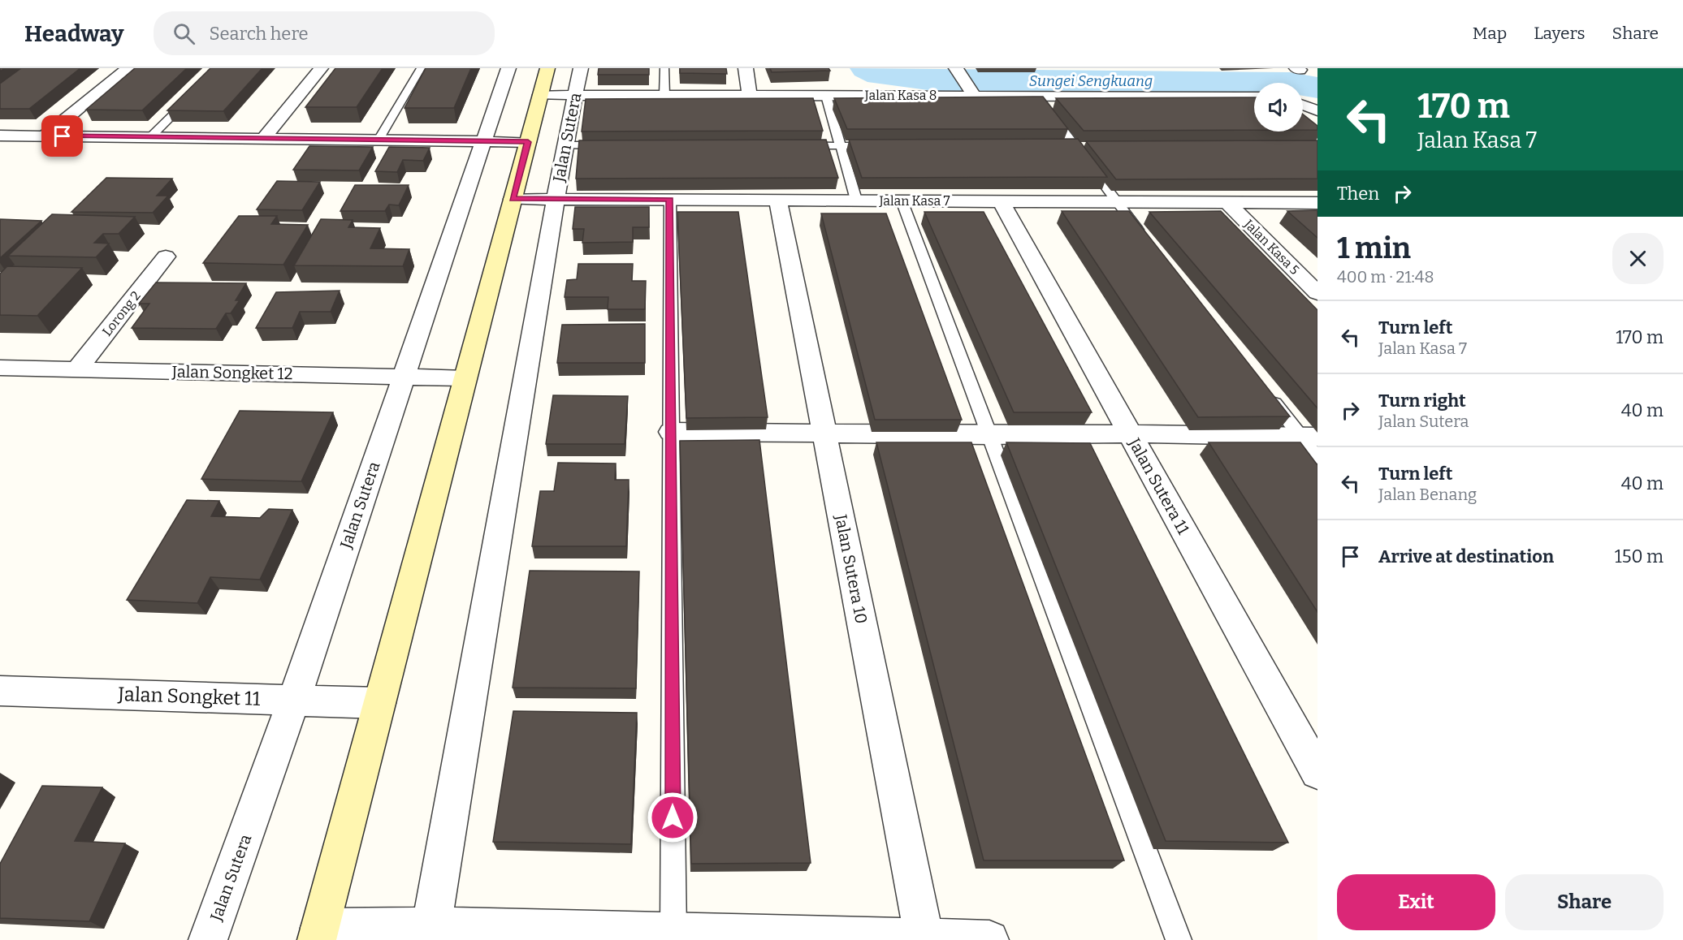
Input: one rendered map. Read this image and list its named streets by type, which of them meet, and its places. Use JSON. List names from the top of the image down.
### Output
{
  "streets": {
    "street": [
      "Jalan Kasa 8",
      "Jalan Sutera",
      "Jalan Kasa 7",
      "Jalan Kasa 5",
      "Lorong 2",
      "Jalan Songket 12",
      "Jalan Sutera 11",
      "Jalan Sutera 10",
      "Jalan Songket 11"
    ]
  },
  "crossings": [
    ["Jalan Kasa 8", "Jalan Sutera"],
    ["Jalan Sutera", "Jalan Kasa 7"],
    ["Jalan Sutera", "Jalan Songket 12"],
    ["Jalan Sutera", "Jalan Songket 11"],
    ["Jalan Kasa 7", "Jalan Kasa 5"],
    ["Jalan Kasa 7", "Jalan Sutera 11"],
    ["Jalan Kasa 7", "Jalan Sutera 10"],
    ["Lorong 2", "Jalan Songket 12"]
  ],
  "water": ["Sungei Sengkuang"],
  "page": {
    "header": "Headway",
    "search": "Search here",
    "nav": ["Map", "Layers", "Share"],
    "turn": ["170 m", "Jalan Kasa 7"],
    "then": "Then",
    "heading": ["1 min", "400 m · 21:48"],
    "list": [
      {
        "name": "Turn left",
        "note": "Jalan Kasa 7",
        "value": "170 m"
      },
      {
        "name": "Turn right",
        "note": "Jalan Sutera",
        "value": "40 m"
      },
      {
        "name": "Turn left",
        "note": "Jalan Benang",
        "value": "40 m"
      },
      {
        "name": "Arrive at destination",
        "value": "150 m"
      }
    ],
    "buttons": ["Exit", "Share"]
  }
}
